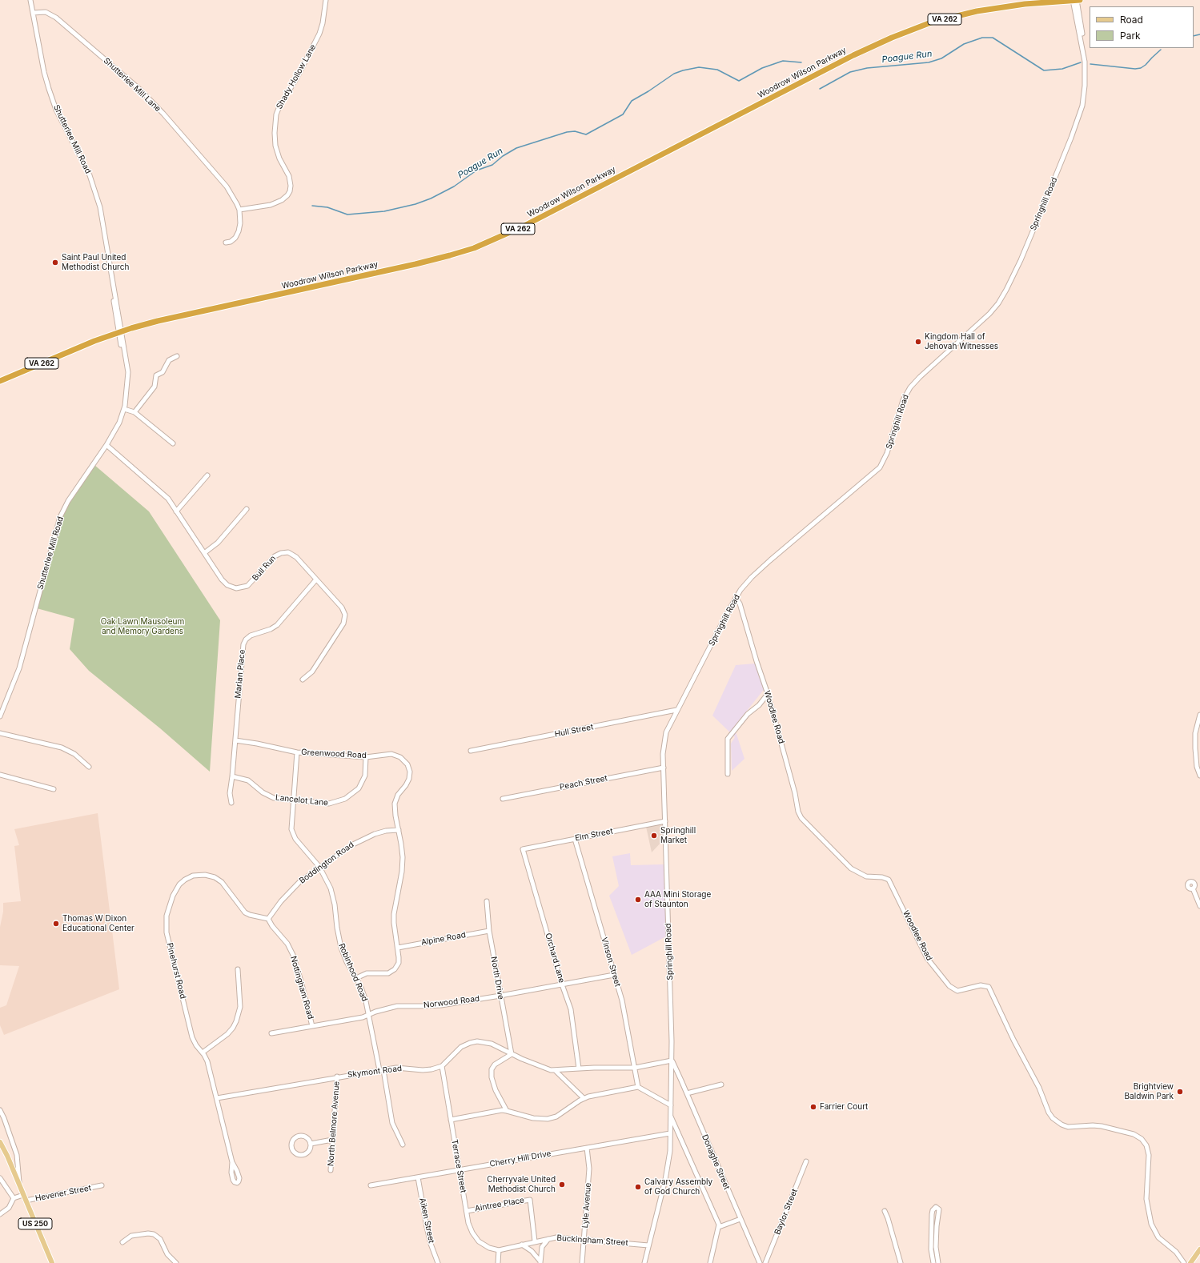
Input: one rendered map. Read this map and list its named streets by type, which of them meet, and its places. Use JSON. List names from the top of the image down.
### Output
{
  "streets": {
    "highway": ["VA 262", "Woodrow Wilson Parkway"],
    "main road": ["US 250"],
    "street": [
      "Shady Hollow Lane",
      "Shutterlee Mill Lane",
      "Shutterlee Mill Road",
      "Springhill Road",
      "Bull Run",
      "Marian Place",
      "Woodlee Road",
      "Hull Street",
      "Greenwood Road",
      "Peach Street",
      "Lancelot Lane",
      "Elm Street",
      "Boddington Road",
      "Alpine Road",
      "Orchard Lane",
      "Vinson Street",
      "Pinehurst Road",
      "Robinhood Road",
      "North Drive",
      "Nottingham Road",
      "Norwood Road",
      "Skymont Road",
      "North Belmore Avenue",
      "Cherry Hill Drive",
      "Donaghe Street",
      "Terrace Street",
      "Hevener Street",
      "Aintree Place",
      "Lyle Avenue",
      "Baylor Street",
      "Aiken Street",
      "Buckingham Street"
    ]
  },
  "crossings": [
    ["Woodrow Wilson Parkway", "Shutterlee Mill Road"],
    ["Woodrow Wilson Parkway", "Springhill Road"],
    ["Shady Hollow Lane", "Shutterlee Mill Lane"],
    ["Shutterlee Mill Lane", "Shutterlee Mill Road"],
    ["Shutterlee Mill Road", "Bull Run"],
    ["Springhill Road", "Woodlee Road"],
    ["Springhill Road", "Hull Street"],
    ["Springhill Road", "Peach Street"],
    ["Springhill Road", "Elm Street"],
    ["Springhill Road", "Cherry Hill Drive"],
    ["Springhill Road", "Donaghe Street"],
    ["Springhill Road", "Buckingham Street"],
    ["Bull Run", "Marian Place"],
    ["Marian Place", "Greenwood Road"],
    ["Marian Place", "Lancelot Lane"],
    ["Greenwood Road", "Lancelot Lane"],
    ["Greenwood Road", "Boddington Road"],
    ["Greenwood Road", "Alpine Road"],
    ["Greenwood Road", "Robinhood Road"],
    ["Lancelot Lane", "Robinhood Road"],
    ["Elm Street", "Orchard Lane"],
    ["Elm Street", "Vinson Street"],
    ["Boddington Road", "Pinehurst Road"],
    ["Boddington Road", "Robinhood Road"],
    ["Boddington Road", "Nottingham Road"],
    ["Alpine Road", "North Drive"],
    ["Orchard Lane", "Norwood Road"],
    ["Vinson Street", "Norwood Road"],
    ["Pinehurst Road", "Nottingham Road"],
    ["Pinehurst Road", "Skymont Road"],
    ["Robinhood Road", "Norwood Road"],
    ["Robinhood Road", "Skymont Road"],
    ["North Drive", "Norwood Road"],
    ["Nottingham Road", "Norwood Road"],
    ["Skymont Road", "North Belmore Avenue"],
    ["Skymont Road", "Terrace Street"],
    ["Cherry Hill Drive", "Terrace Street"],
    ["Cherry Hill Drive", "Lyle Avenue"],
    ["Cherry Hill Drive", "Aiken Street"],
    ["Terrace Street", "Aintree Place"],
    ["Terrace Street", "Buckingham Street"],
    ["Hevener Street", "US 250"],
    ["Aintree Place", "Buckingham Street"],
    ["Lyle Avenue", "Buckingham Street"]
  ],
  "water": ["Poague Run"],
  "parks": ["Oak Lawn Mausoleum and Memory Gardens"],
  "places": [
    "Saint Paul United Methodist Church",
    "Kingdom Hall of Jehovah Witnesses",
    "Springhill Market",
    "AAA Mini Storage of Staunton",
    "Thomas W Dixon Educational Center",
    "Brightview Baldwin Park",
    "Farrier Court",
    "Cherryvale United Methodist Church",
    "Calvary Assembly of God Church"
  ],
  "legend": ["Road", "Park"]
}
